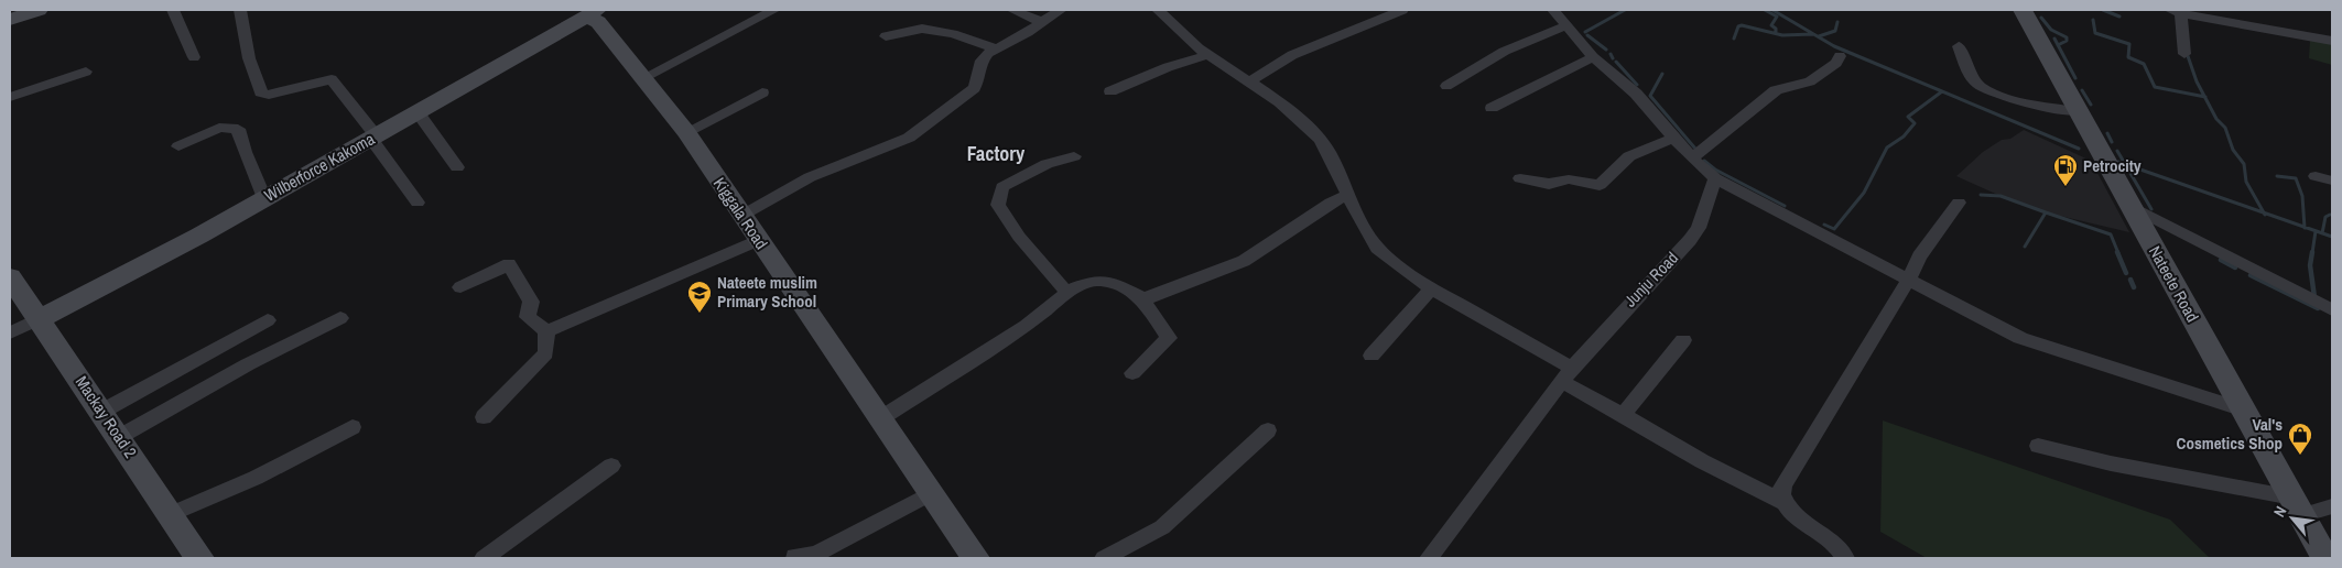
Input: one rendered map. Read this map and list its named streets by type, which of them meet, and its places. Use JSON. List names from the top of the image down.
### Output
{
  "streets": {
    "street": [
      "Wilberforce Kakoma",
      "Kiggala Road",
      "Junju Road",
      "Nateete Road",
      "Mackay Road 2"
    ]
  },
  "crossings": [
    ["Wilberforce Kakoma", "Kiggala Road"],
    ["Wilberforce Kakoma", "Mackay Road 2"]
  ],
  "districts": ["Factory"],
  "places": {
    "fuel station": ["Petrocity"],
    "school or university": ["Nateete muslim Primary School"],
    "shop": ["Val's Cosmetics Shop"]
  },
  "north": "top left"
}
